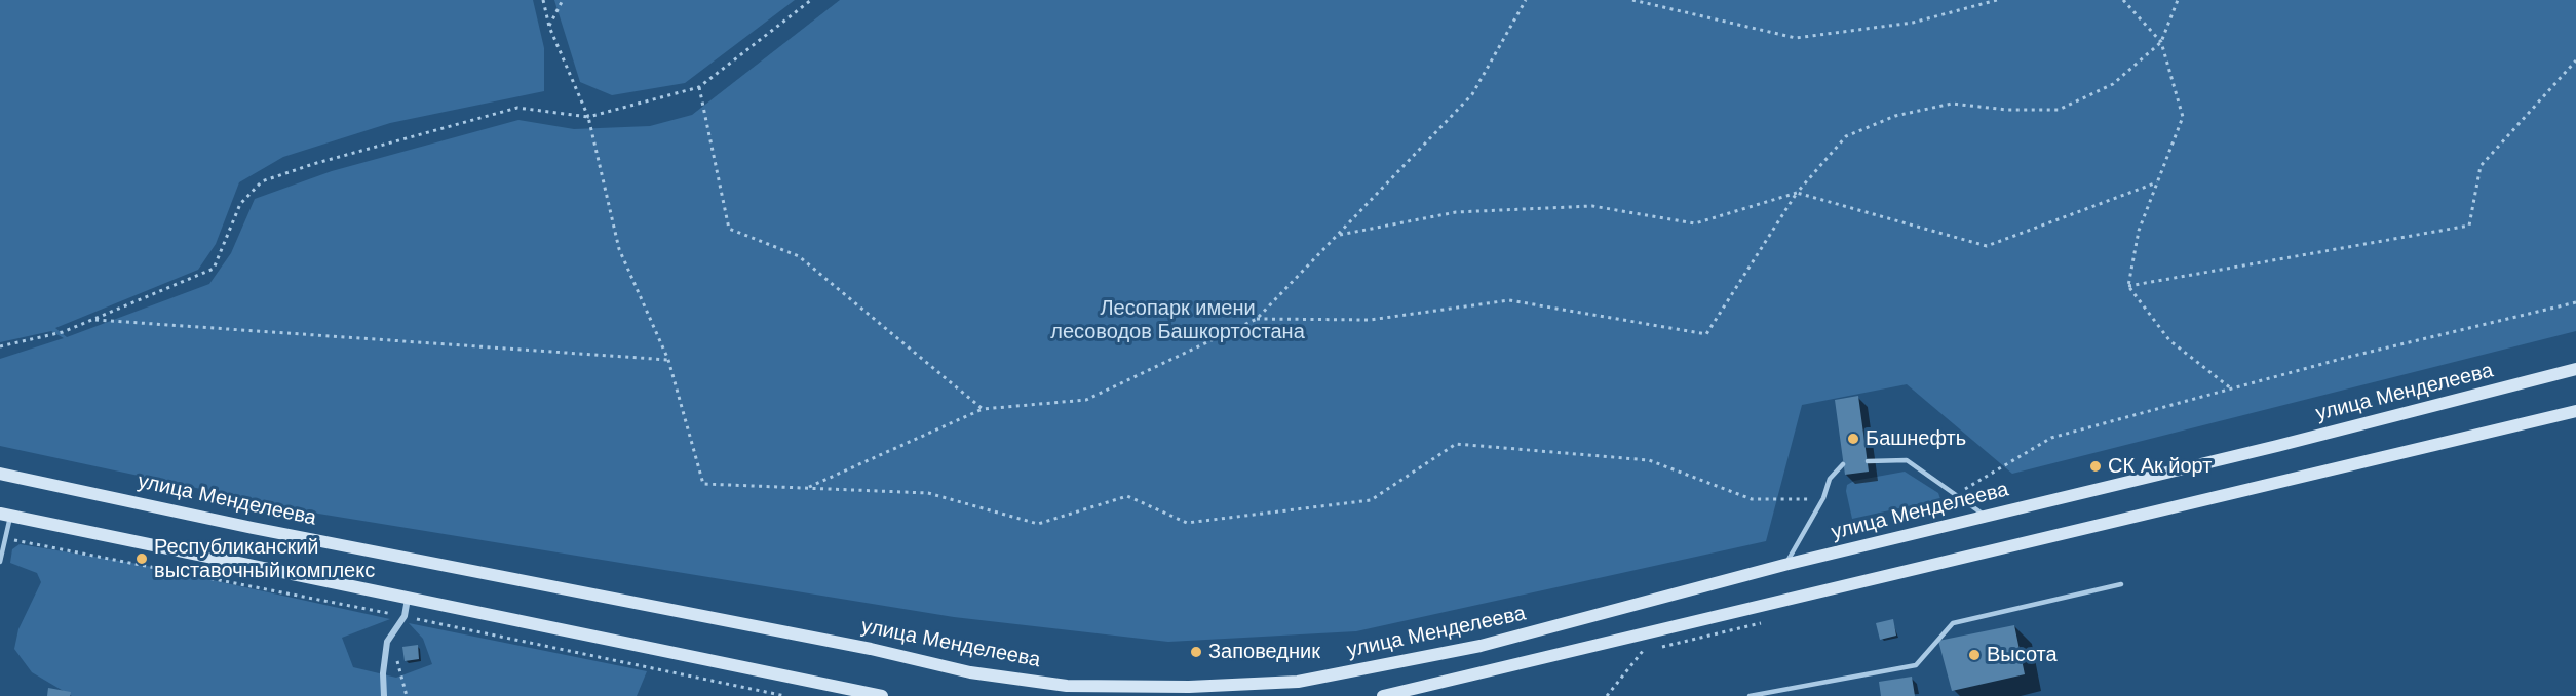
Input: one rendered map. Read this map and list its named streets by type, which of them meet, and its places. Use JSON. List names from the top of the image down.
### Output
{
  "streets": {
    "main road": ["улица Менделеева"]
  },
  "parks": ["Лесопарк имени лесоводов Башкортостана"],
  "places": [
    "Башнефть",
    "СК Ак йорт",
    "Республиканский выставочный комплекс",
    "Заповедник",
    "Высота"
  ]
}
